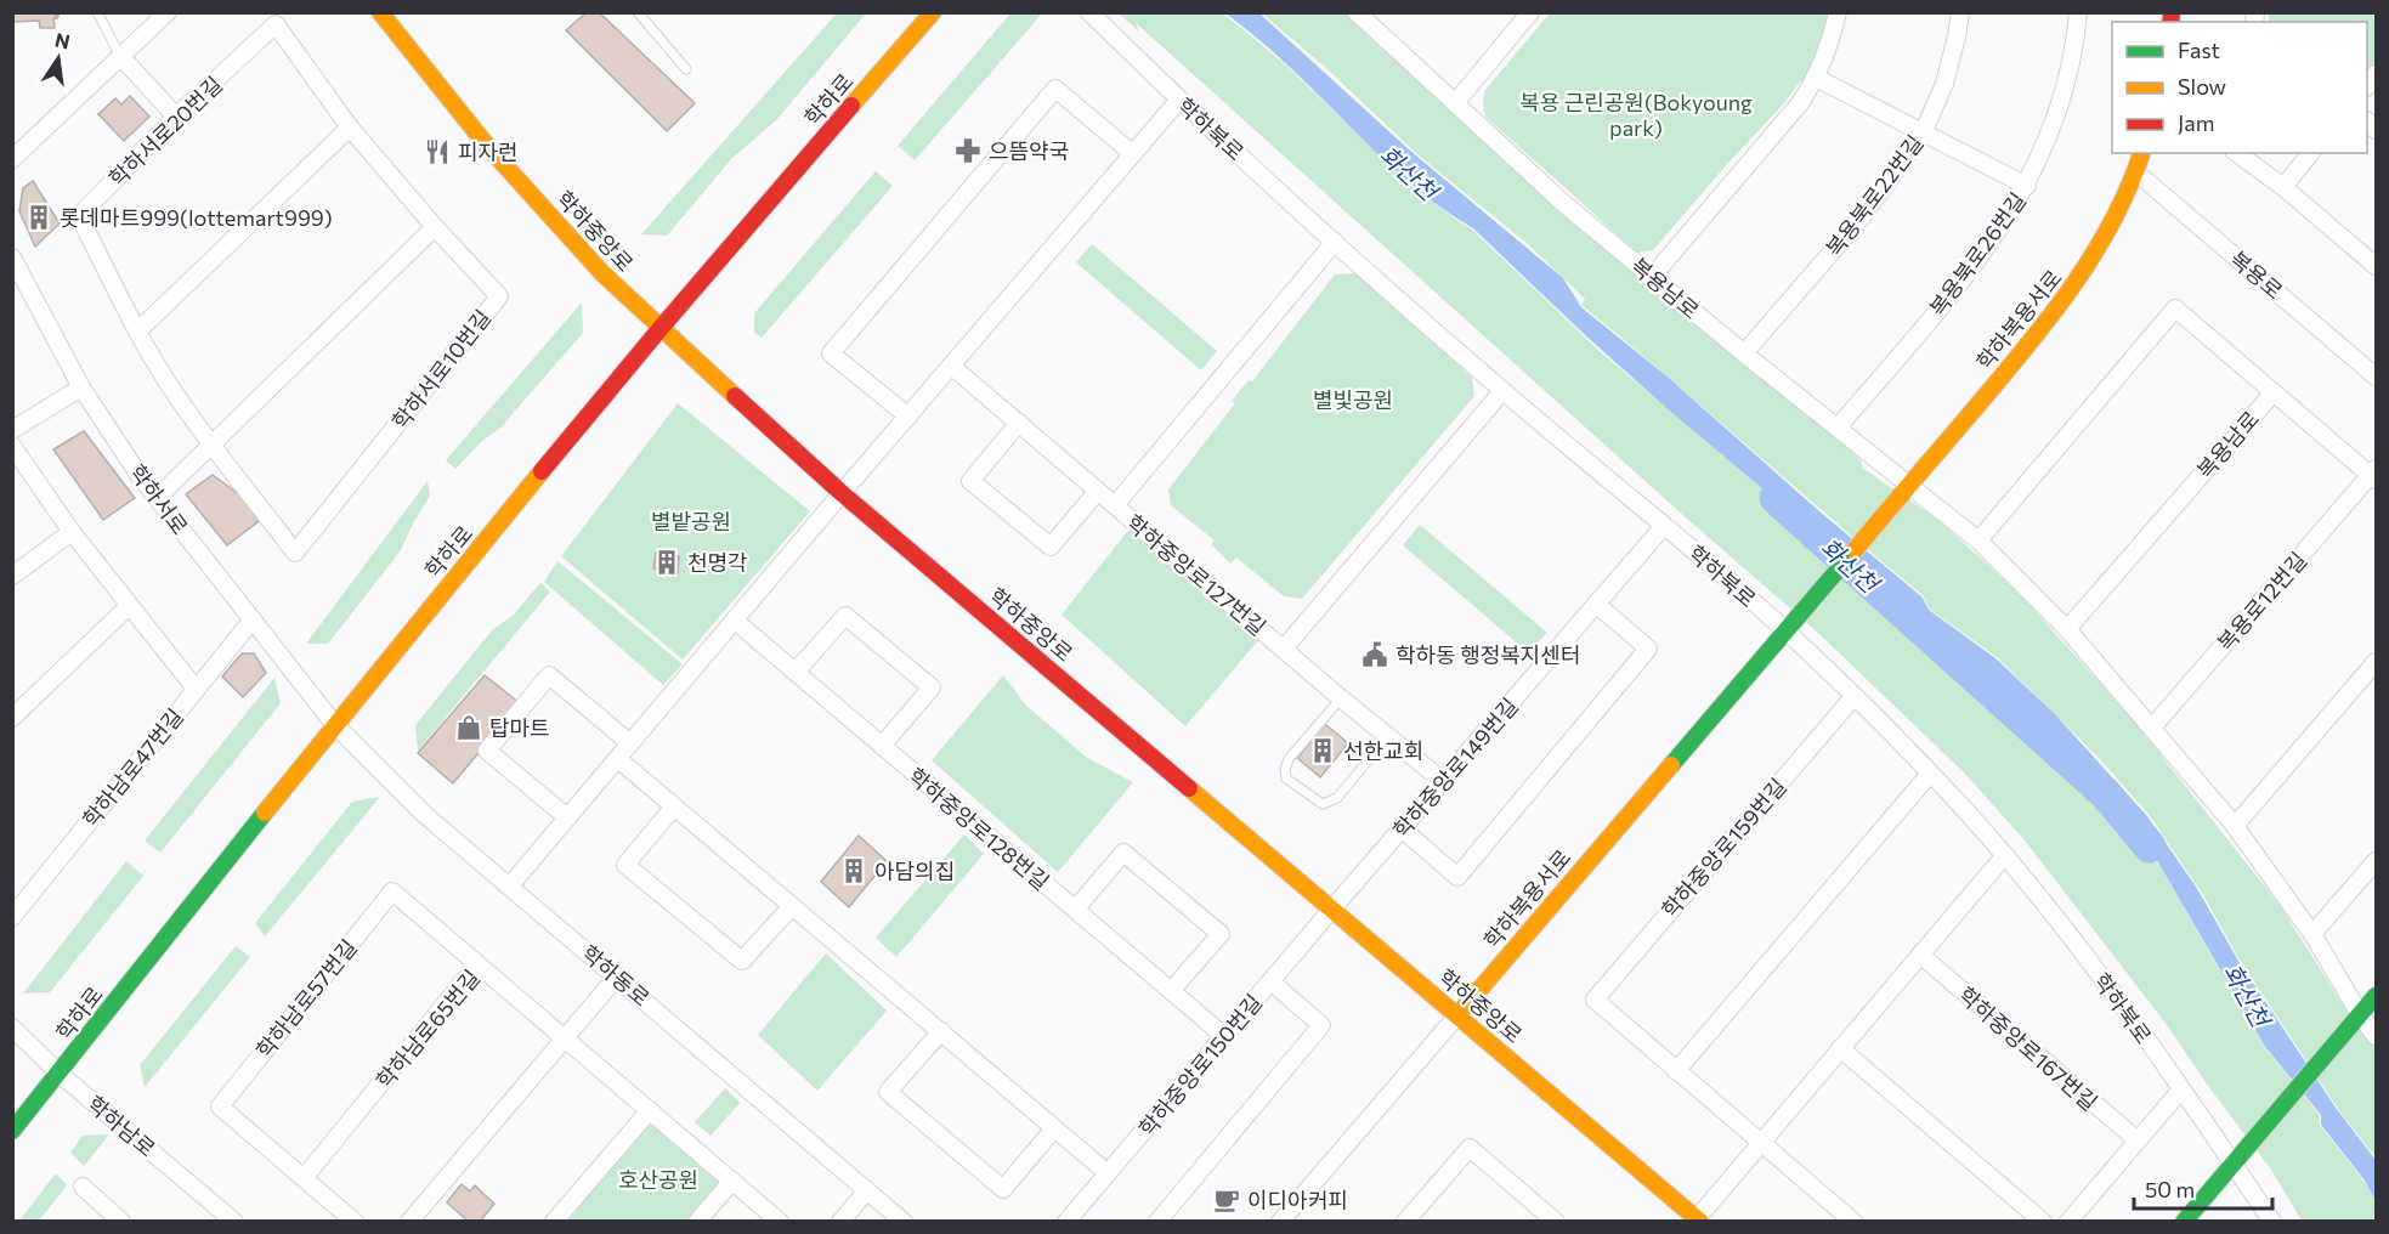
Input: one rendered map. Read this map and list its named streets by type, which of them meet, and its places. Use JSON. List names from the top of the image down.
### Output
{
  "streets": {
    "street": [
      "학하로",
      "학하북로",
      "학하서로20번길",
      "복용북로22번길",
      "학하중앙로",
      "복용북로26번길",
      "복용로",
      "복용남로",
      "학하복용서로",
      "학하서로10번길",
      "학하서로",
      "학하중앙로127번길",
      "복용로12번길",
      "학하남로47번길",
      "학하중앙로149번길",
      "학하중앙로128번길",
      "학하중앙로159번길",
      "학하동로",
      "학하남로57번길",
      "학하남로65번길",
      "학하중앙로167번길",
      "학하중앙로150번길",
      "학하남로"
    ]
  },
  "crossings": [
    ["학하로", "학하중앙로"],
    ["학하로", "학하서로"],
    ["학하로", "학하동로"],
    ["학하로", "학하남로"],
    ["학하북로", "학하복용서로"],
    ["학하북로", "학하중앙로149번길"],
    ["학하북로", "학하중앙로159번길"],
    ["학하서로20번길", "학하서로10번길"],
    ["복용북로22번길", "복용남로"],
    ["학하중앙로", "학하복용서로"],
    ["학하중앙로", "학하중앙로149번길"],
    ["학하중앙로", "학하중앙로150번길"],
    ["복용북로26번길", "복용남로"],
    ["복용로", "학하복용서로"],
    ["복용남로", "학하복용서로"],
    ["복용남로", "복용로12번길"],
    ["학하서로", "학하남로47번길"],
    ["학하서로", "학하동로"],
    ["학하중앙로127번길", "학하중앙로149번길"],
    ["학하중앙로149번길", "학하중앙로150번길"],
    ["학하중앙로128번길", "학하중앙로150번길"],
    ["학하남로57번길", "학하남로65번길"]
  ],
  "water": ["화산천"],
  "parks": [
    "복용 근린공원(Bokyoung park)",
    "별빛공원",
    "별밭공원",
    "호산공원"
  ],
  "places": {
    "pharmacy": ["으뜸약국"],
    "restaurant": ["피자런"],
    "building": [
      "롯데마트999(lottemart999)",
      "천명각",
      "선한교회",
      "아담의집"
    ],
    "public building": ["학하동 행정복지센터"],
    "shop": ["탑마트"],
    "cafe": ["이디아커피"]
  },
  "legend": ["Fast", "Slow", "Jam"],
  "scale_bar": "50 m",
  "north": "top"
}
